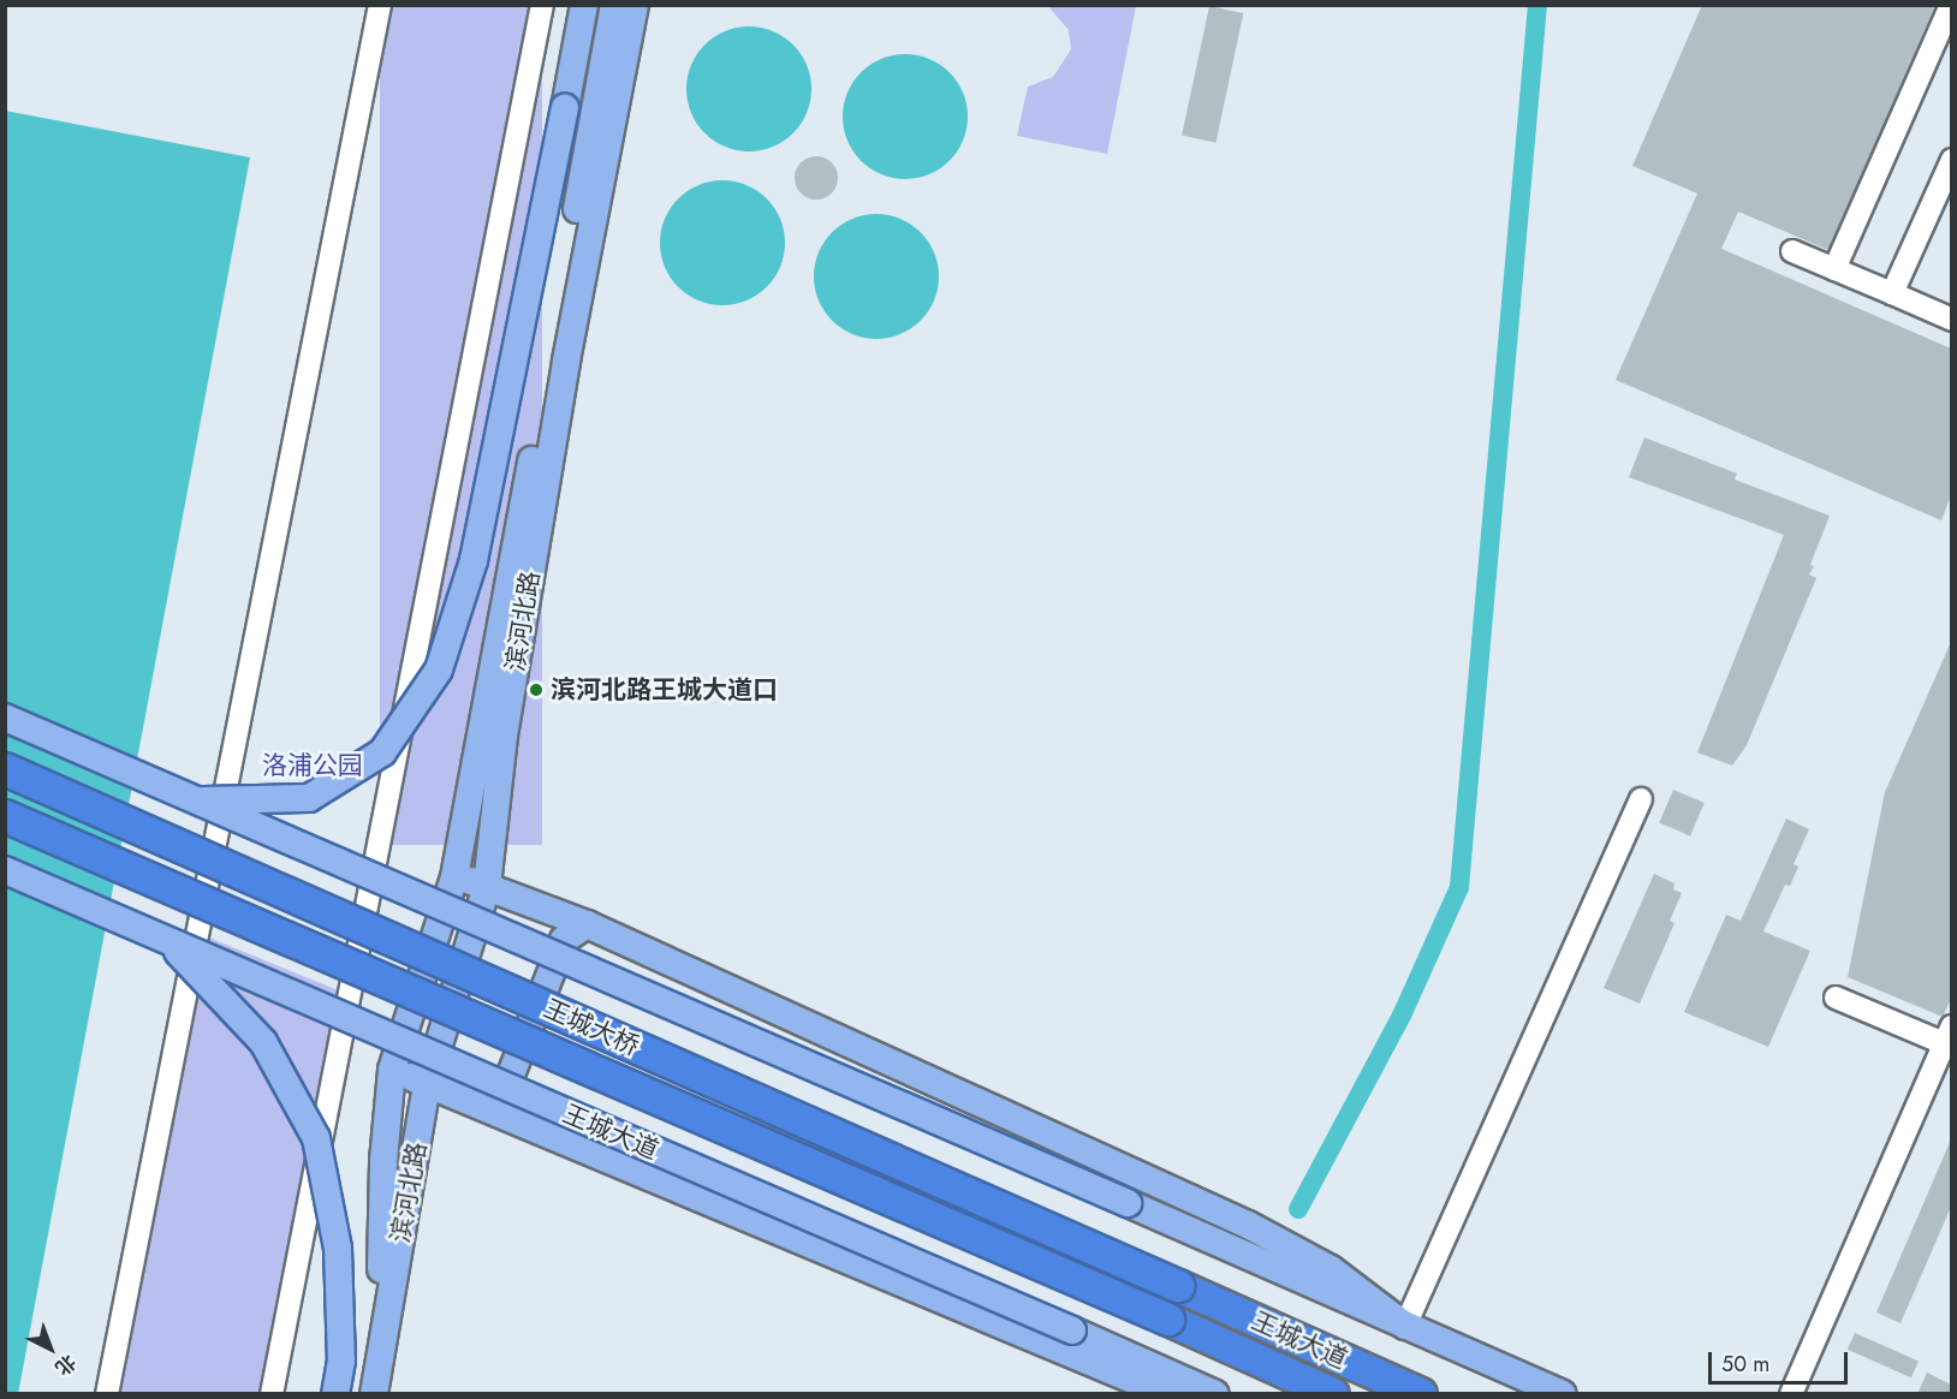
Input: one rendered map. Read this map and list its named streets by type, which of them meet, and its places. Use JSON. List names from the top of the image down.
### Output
{
  "streets": {
    "highway": ["王城大桥", "王城大道"],
    "main road": ["滨河北路"]
  },
  "crossings": [
    ["王城大桥", "王城大道"]
  ],
  "parks": ["洛浦公园"],
  "places": ["滨河北路王城大道口"],
  "scale_bar": "50 m",
  "north": "bottom right"
}
